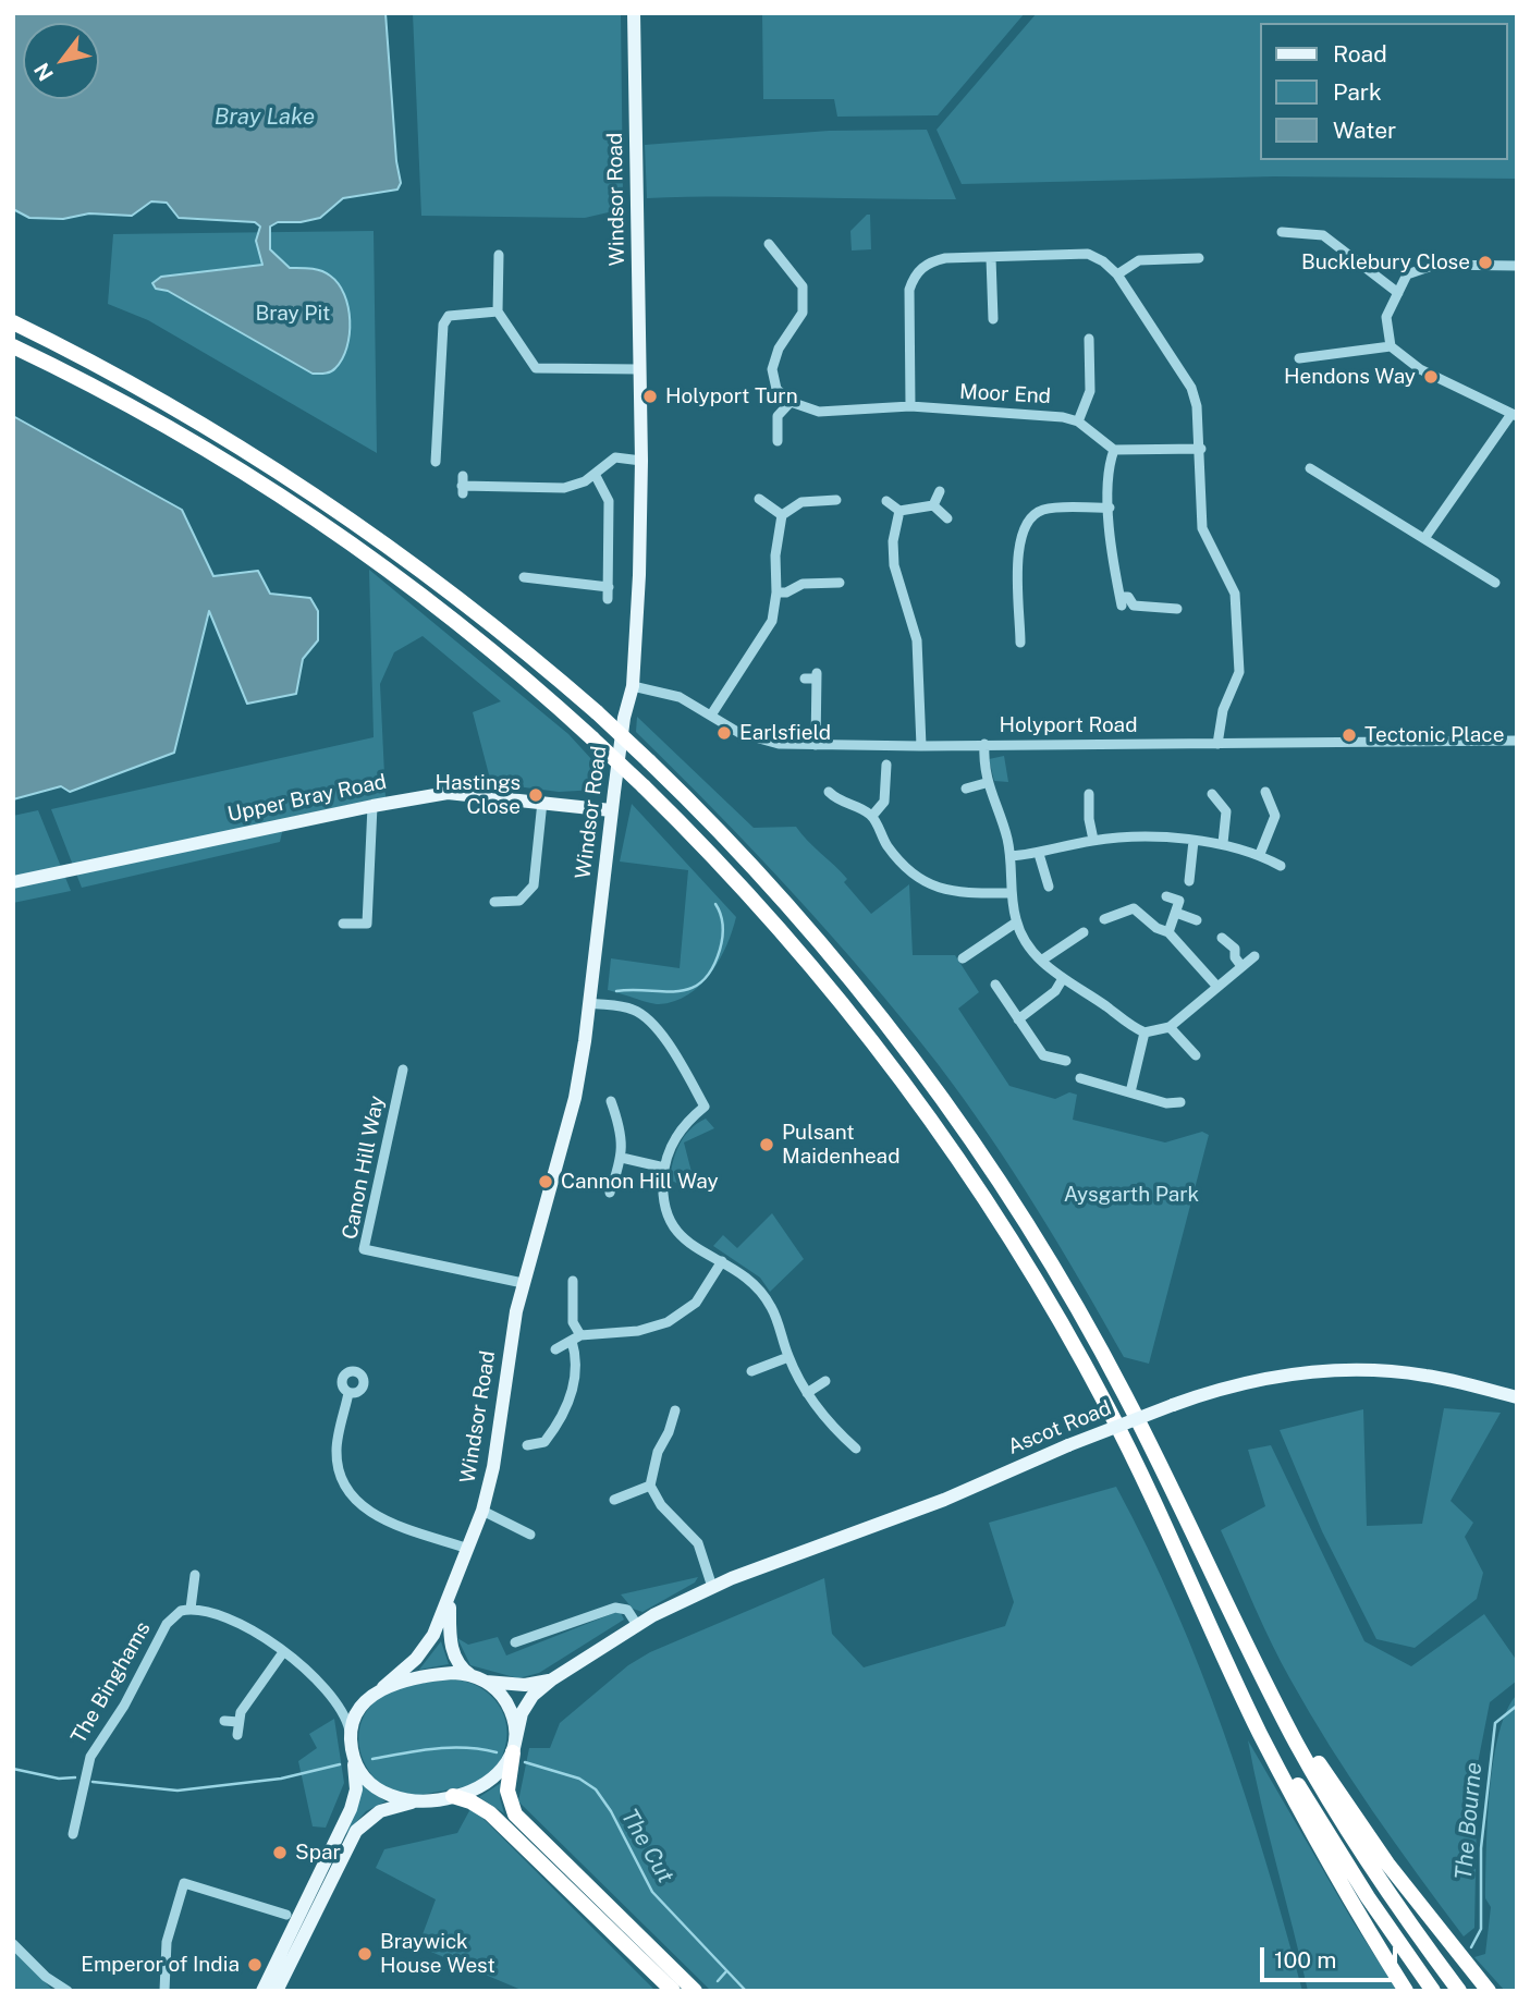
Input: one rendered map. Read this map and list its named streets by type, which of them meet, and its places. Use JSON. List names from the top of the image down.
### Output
{
  "streets": {
    "main road": ["Windsor Road", "Upper Bray Road", "Ascot Road"],
    "street": [
      "Moor End",
      "Holyport Road",
      "Canon Hill Way",
      "The Binghams"
    ]
  },
  "crossings": [
    ["Windsor Road", "Holyport Road"],
    ["Windsor Road", "Upper Bray Road"],
    ["Windsor Road", "Canon Hill Way"],
    ["Windsor Road", "Ascot Road"]
  ],
  "water": ["Bray Lake", "The Bourne", "The Cut"],
  "parks": ["Bray Pit", "Aysgarth Park"],
  "places": [
    "Bucklebury Close",
    "Hendons Way",
    "Holyport Turn",
    "Earlsfield",
    "Tectonic Place",
    "Hastings Close",
    "Pulsant Maidenhead",
    "Cannon Hill Way",
    "Spar",
    "Braywick House West",
    "Emperor of India"
  ],
  "legend": ["Road", "Park", "Water"],
  "scale_bar": "100 m",
  "north": "bottom left"
}
